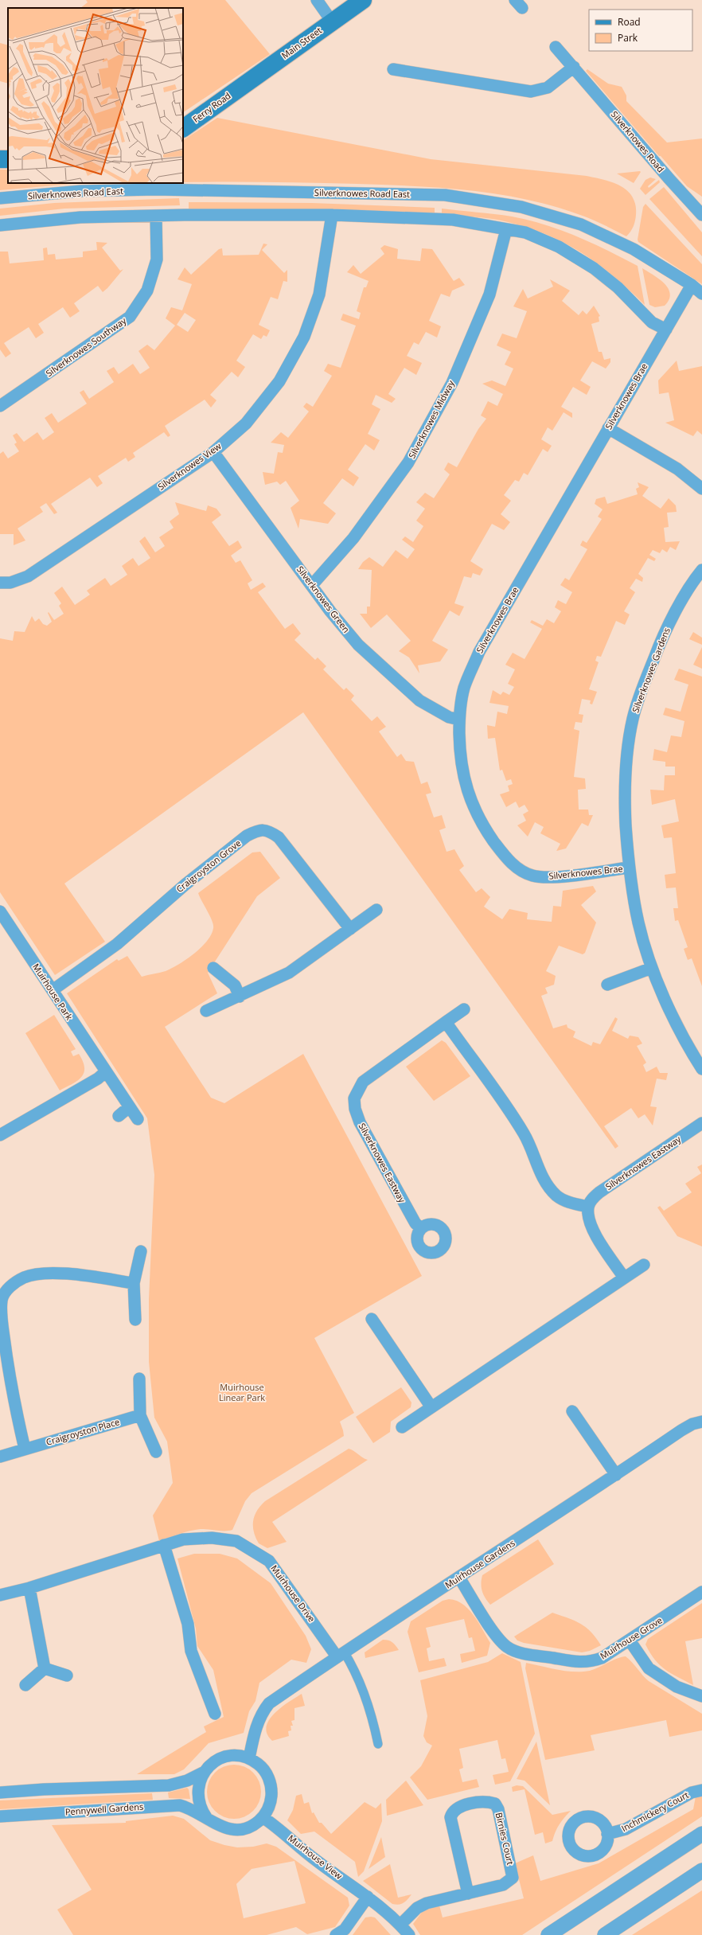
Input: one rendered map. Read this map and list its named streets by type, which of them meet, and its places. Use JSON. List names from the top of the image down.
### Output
{
  "streets": {
    "main road": ["Main Street", "Ferry Road"],
    "street": [
      "Silverknowes Road",
      "Silverknowes Road East",
      "Silverknowes Southway",
      "Silverknowes Brae",
      "Silverknowes Midway",
      "Silverknowes View",
      "Silverknowes Green",
      "Silverknowes Gardens",
      "Craigroyston Grove",
      "Muirhouse Park",
      "Silverknowes Eastway",
      "Craigroyston Place",
      "Muirhouse Gardens",
      "Muirhouse Drive",
      "Muirhouse Grove",
      "Pennywell Gardens",
      "Inchmickery Court",
      "Birnies Court",
      "Muirhouse View"
    ]
  },
  "crossings": [
    ["Main Street", "Ferry Road"],
    ["Silverknowes Road East", "Silverknowes Brae"],
    ["Silverknowes Brae", "Silverknowes Green"],
    ["Silverknowes Brae", "Silverknowes Gardens"],
    ["Silverknowes Midway", "Silverknowes Green"],
    ["Silverknowes View", "Silverknowes Green"],
    ["Craigroyston Grove", "Muirhouse Park"],
    ["Muirhouse Gardens", "Muirhouse Drive"],
    ["Muirhouse Gardens", "Muirhouse Grove"],
    ["Muirhouse Gardens", "Pennywell Gardens"],
    ["Muirhouse Gardens", "Muirhouse View"],
    ["Pennywell Gardens", "Muirhouse View"],
    ["Birnies Court", "Muirhouse View"]
  ],
  "parks": ["Muirhouse Linear Park"],
  "legend": ["Road", "Park"]
}
